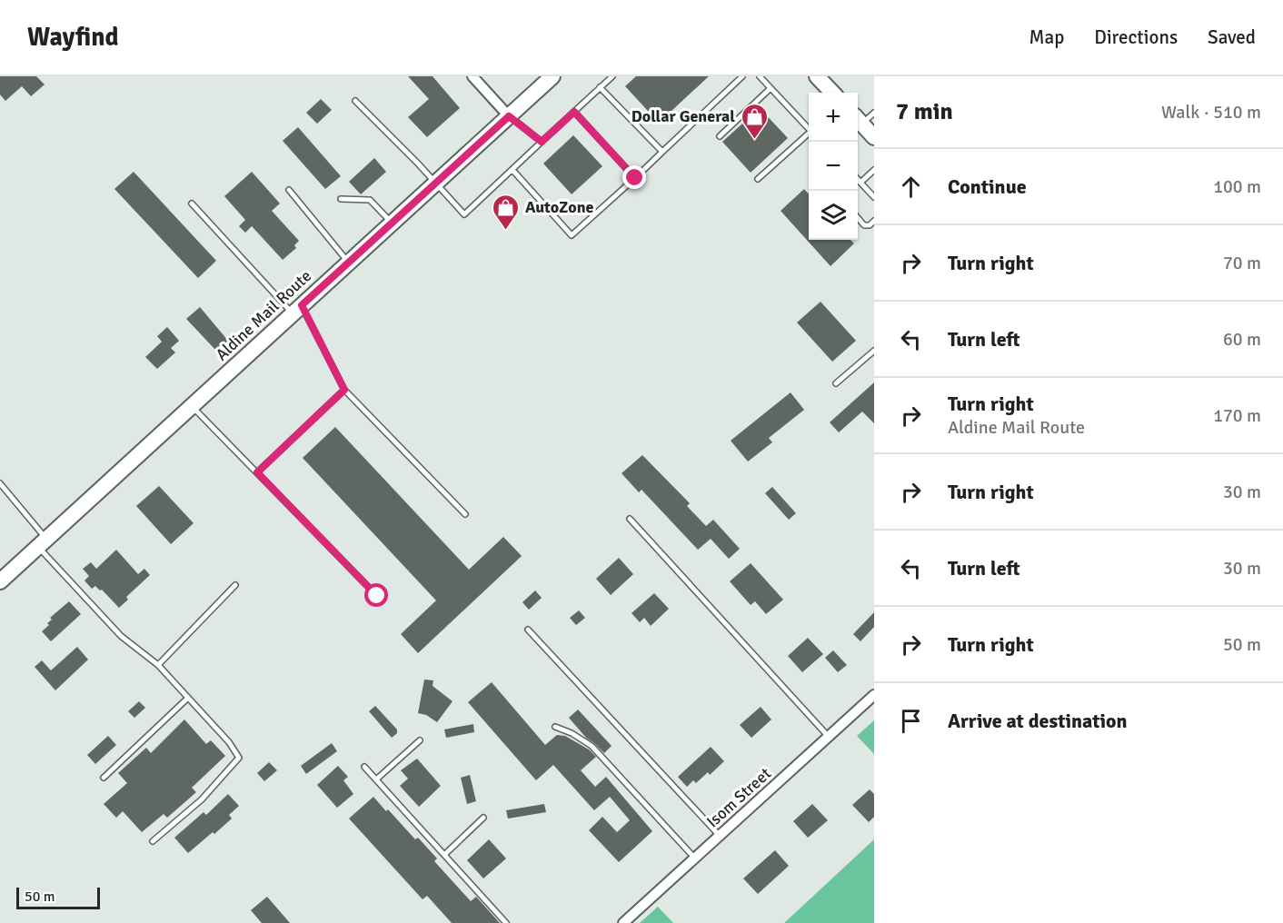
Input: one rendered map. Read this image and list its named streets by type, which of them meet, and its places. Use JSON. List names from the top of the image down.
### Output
{
  "streets": {
    "main road": ["Aldine Mail Route"],
    "street": ["Isom Street"]
  },
  "places": {
    "shop": ["Dollar General", "AutoZone"]
  },
  "scale_bar": "50 m",
  "page": {
    "header": "Wayfind",
    "nav": ["Map", "Directions", "Saved"],
    "heading": ["7 min", "Walk · 510 m"],
    "map_buttons": ["+", "−"],
    "list": [
      ["Continue", "100 m"],
      ["Turn right", "70 m"],
      ["Turn left", "60 m"],
      ["Turn right", "Aldine Mail Route", "170 m"],
      ["Turn right", "30 m"],
      ["Turn left", "30 m"],
      ["Turn right", "50 m"],
      "Arrive at destination"
    ],
    "scale": "50 m"
  }
}
